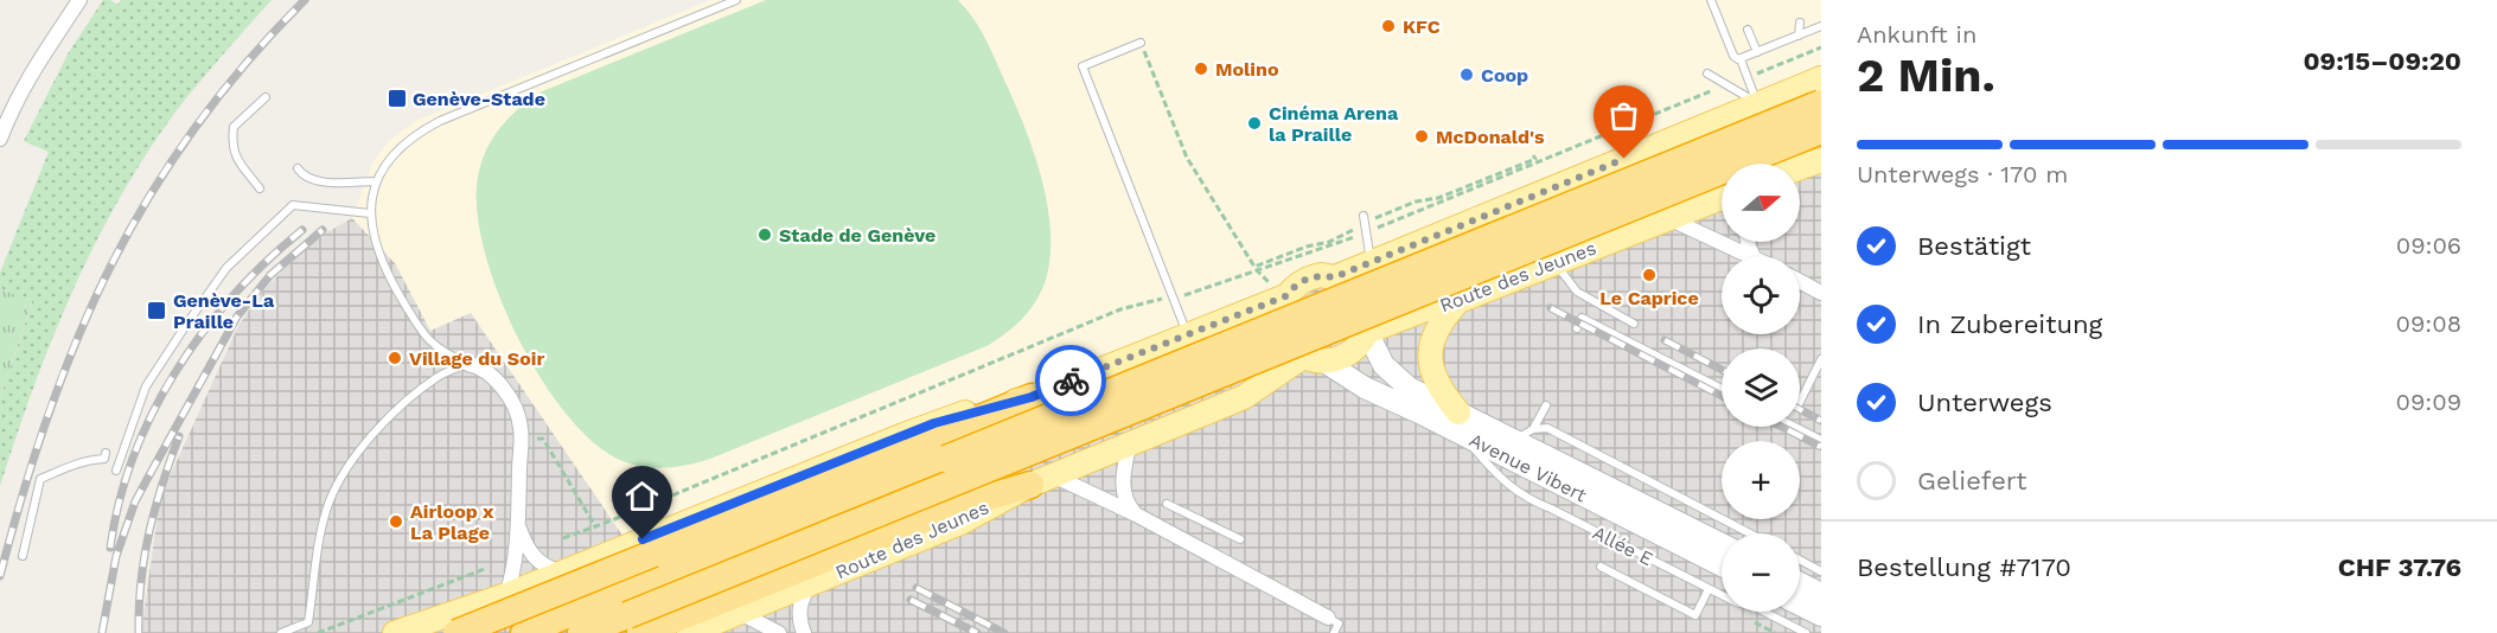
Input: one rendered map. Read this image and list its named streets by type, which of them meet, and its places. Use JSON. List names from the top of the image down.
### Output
{
  "streets": {
    "main road": ["Route des Jeunes", "Avenue Vibert"],
    "lane": ["Allée E"]
  },
  "crossings": [
    ["Route des Jeunes", "Avenue Vibert"],
    ["Avenue Vibert", "Allée E"]
  ],
  "places": {
    "other": [
      "KFC",
      "Molino",
      "Coop",
      "Cinéma Arena la Praille",
      "McDonald's",
      "Stade de Genève",
      "Le Caprice",
      "Village du Soir",
      "Airloop x La Plage"
    ],
    "transit": ["Genève-Stade", "Genève-La Praille"]
  },
  "north": "right",
  "page": {
    "heading": ["2 Min.", "Ankunft in", "09:15–09:20"],
    "panel": ["Bestellung #7170", "CHF 37.76"],
    "bar": "Unterwegs · 170 m",
    "map_buttons": ["+", "−"],
    "list": [
      ["Bestätigt", "09:06"],
      ["In Zubereitung", "09:08"],
      ["Unterwegs", "09:09"],
      "Geliefert"
    ]
  }
}
